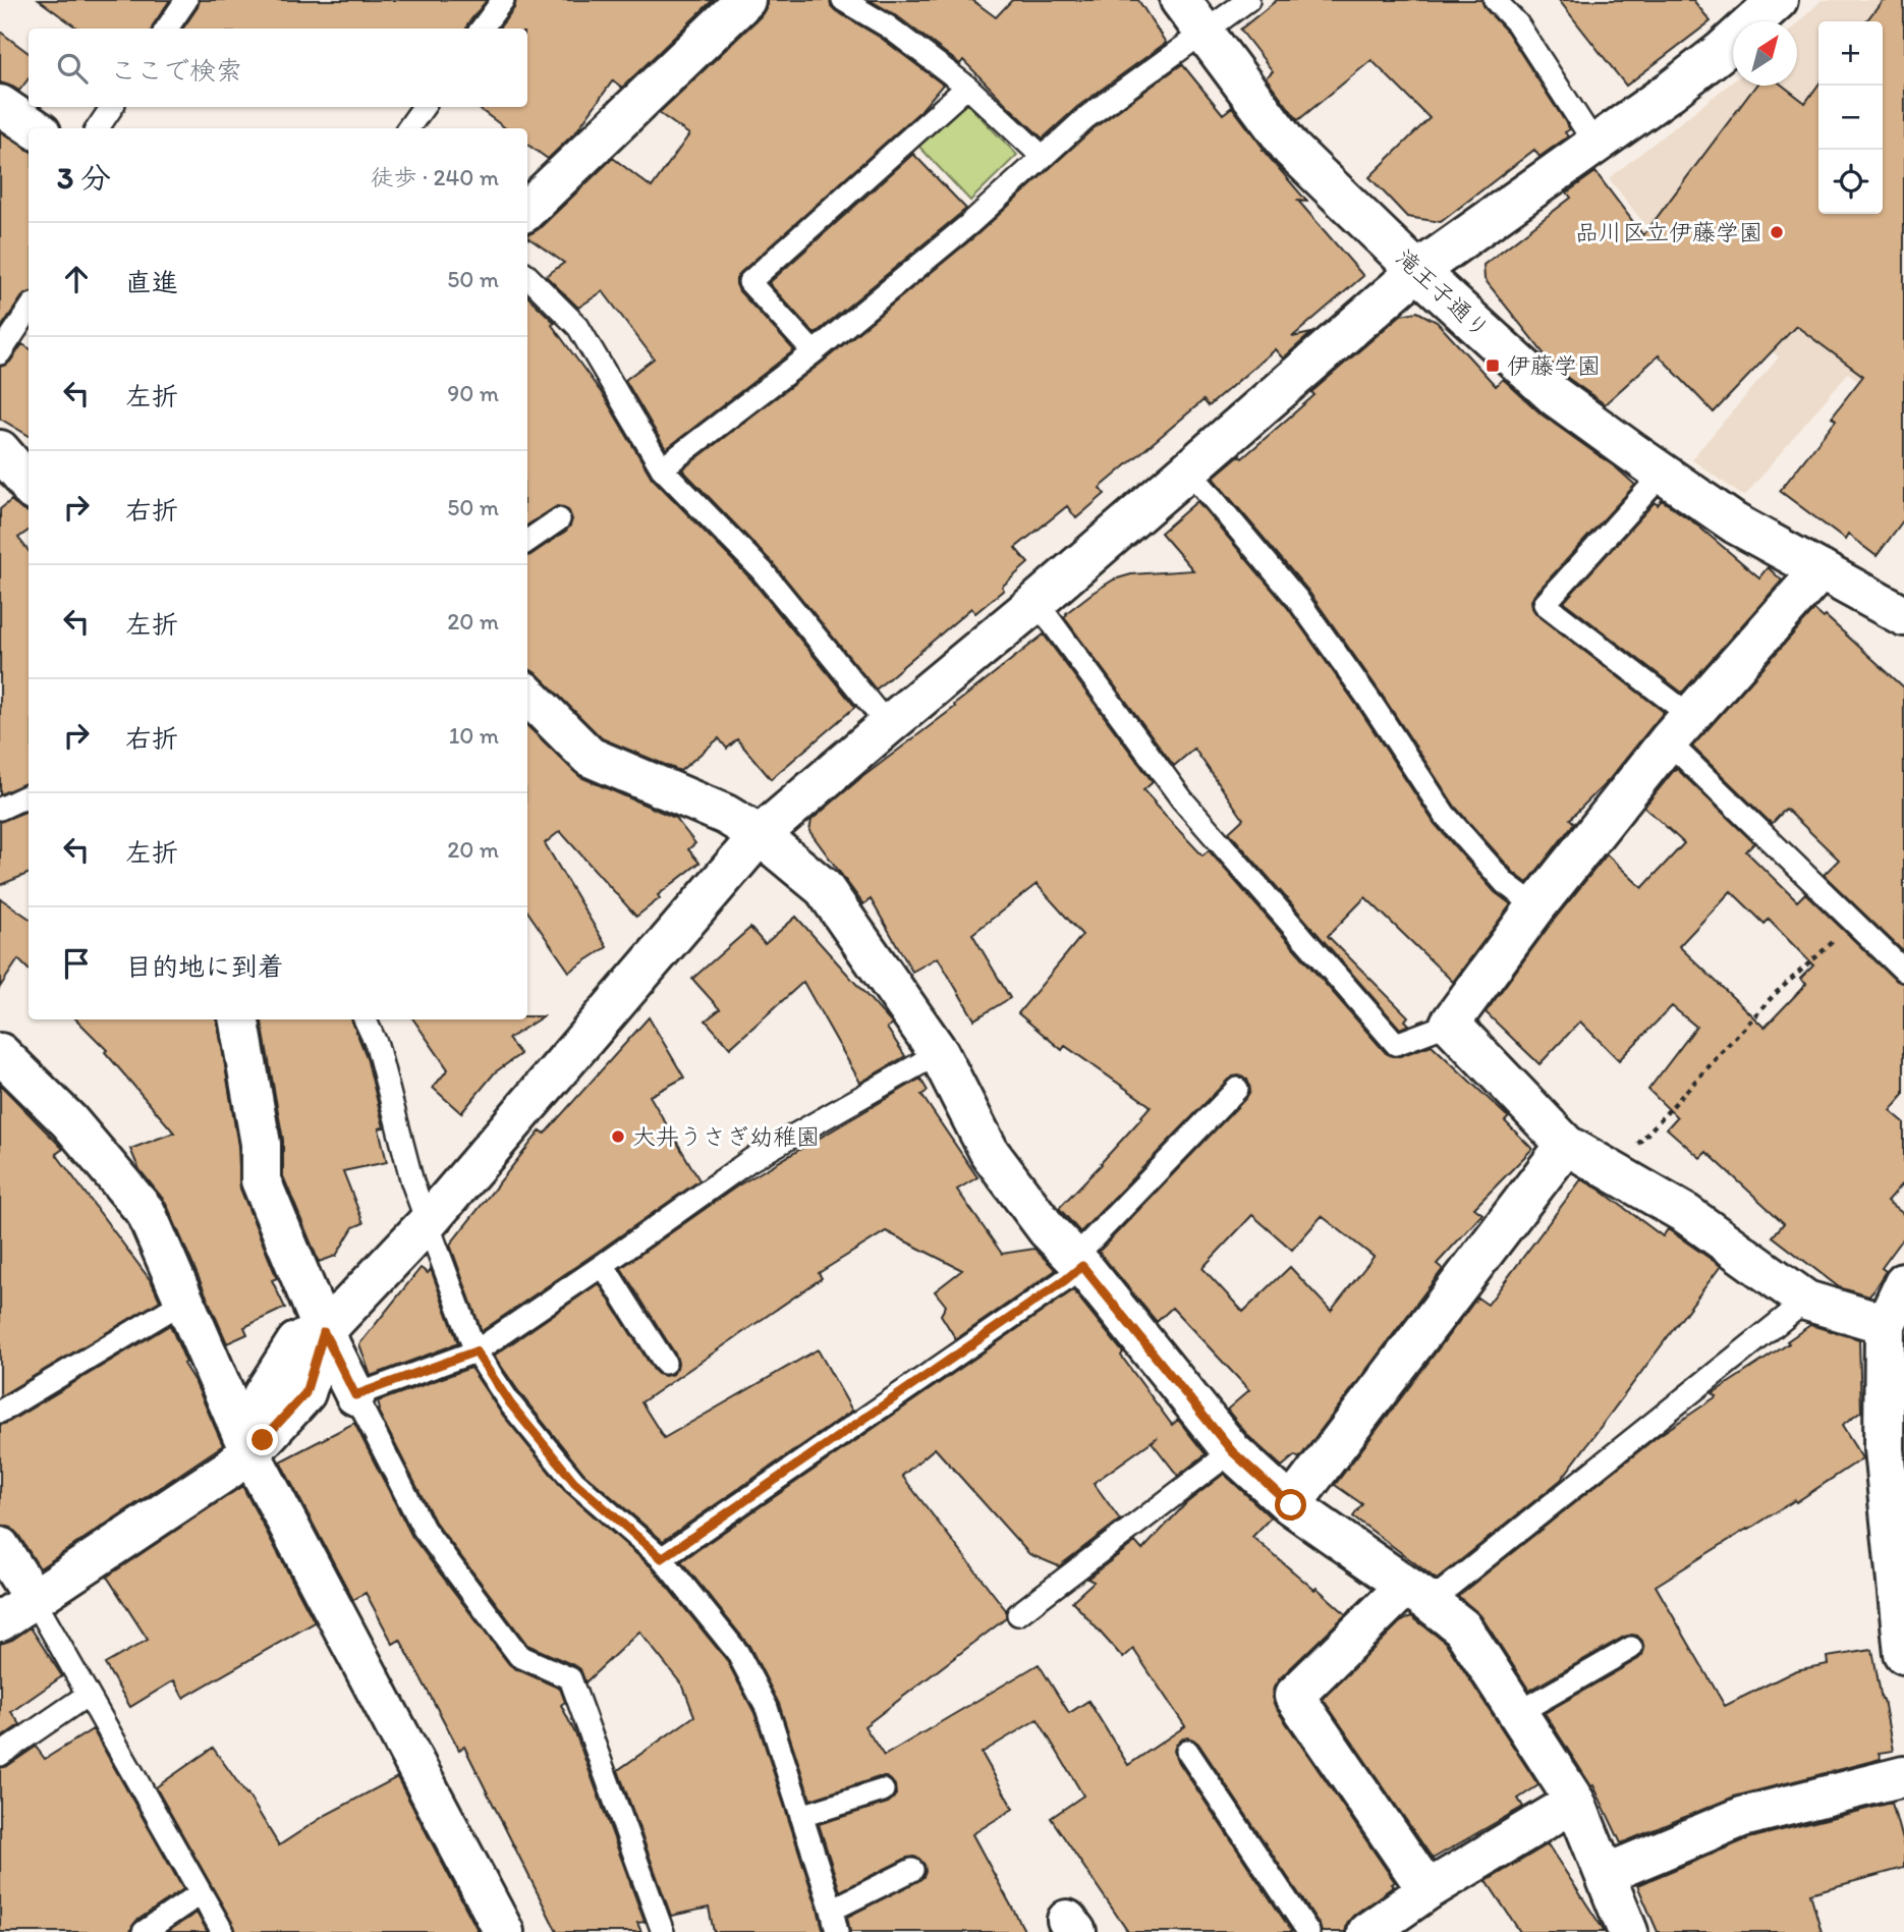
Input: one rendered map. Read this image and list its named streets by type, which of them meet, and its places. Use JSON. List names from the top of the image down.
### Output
{
  "streets": {
    "street": ["滝王子通り"]
  },
  "places": {
    "other": ["品川区立伊藤学園", "大井うさぎ幼稚園"],
    "transit": ["伊藤学園"]
  },
  "north": "top right",
  "page": {
    "map_buttons": ["+", "−"],
    "search": "ここで検索",
    "heading": ["3 分", "徒歩 · 240 m"],
    "list": [
      ["直進", "50 m"],
      ["左折", "90 m"],
      ["右折", "50 m"],
      ["左折", "20 m"],
      ["右折", "10 m"],
      ["左折", "20 m"],
      "目的地に到着"
    ]
  }
}
